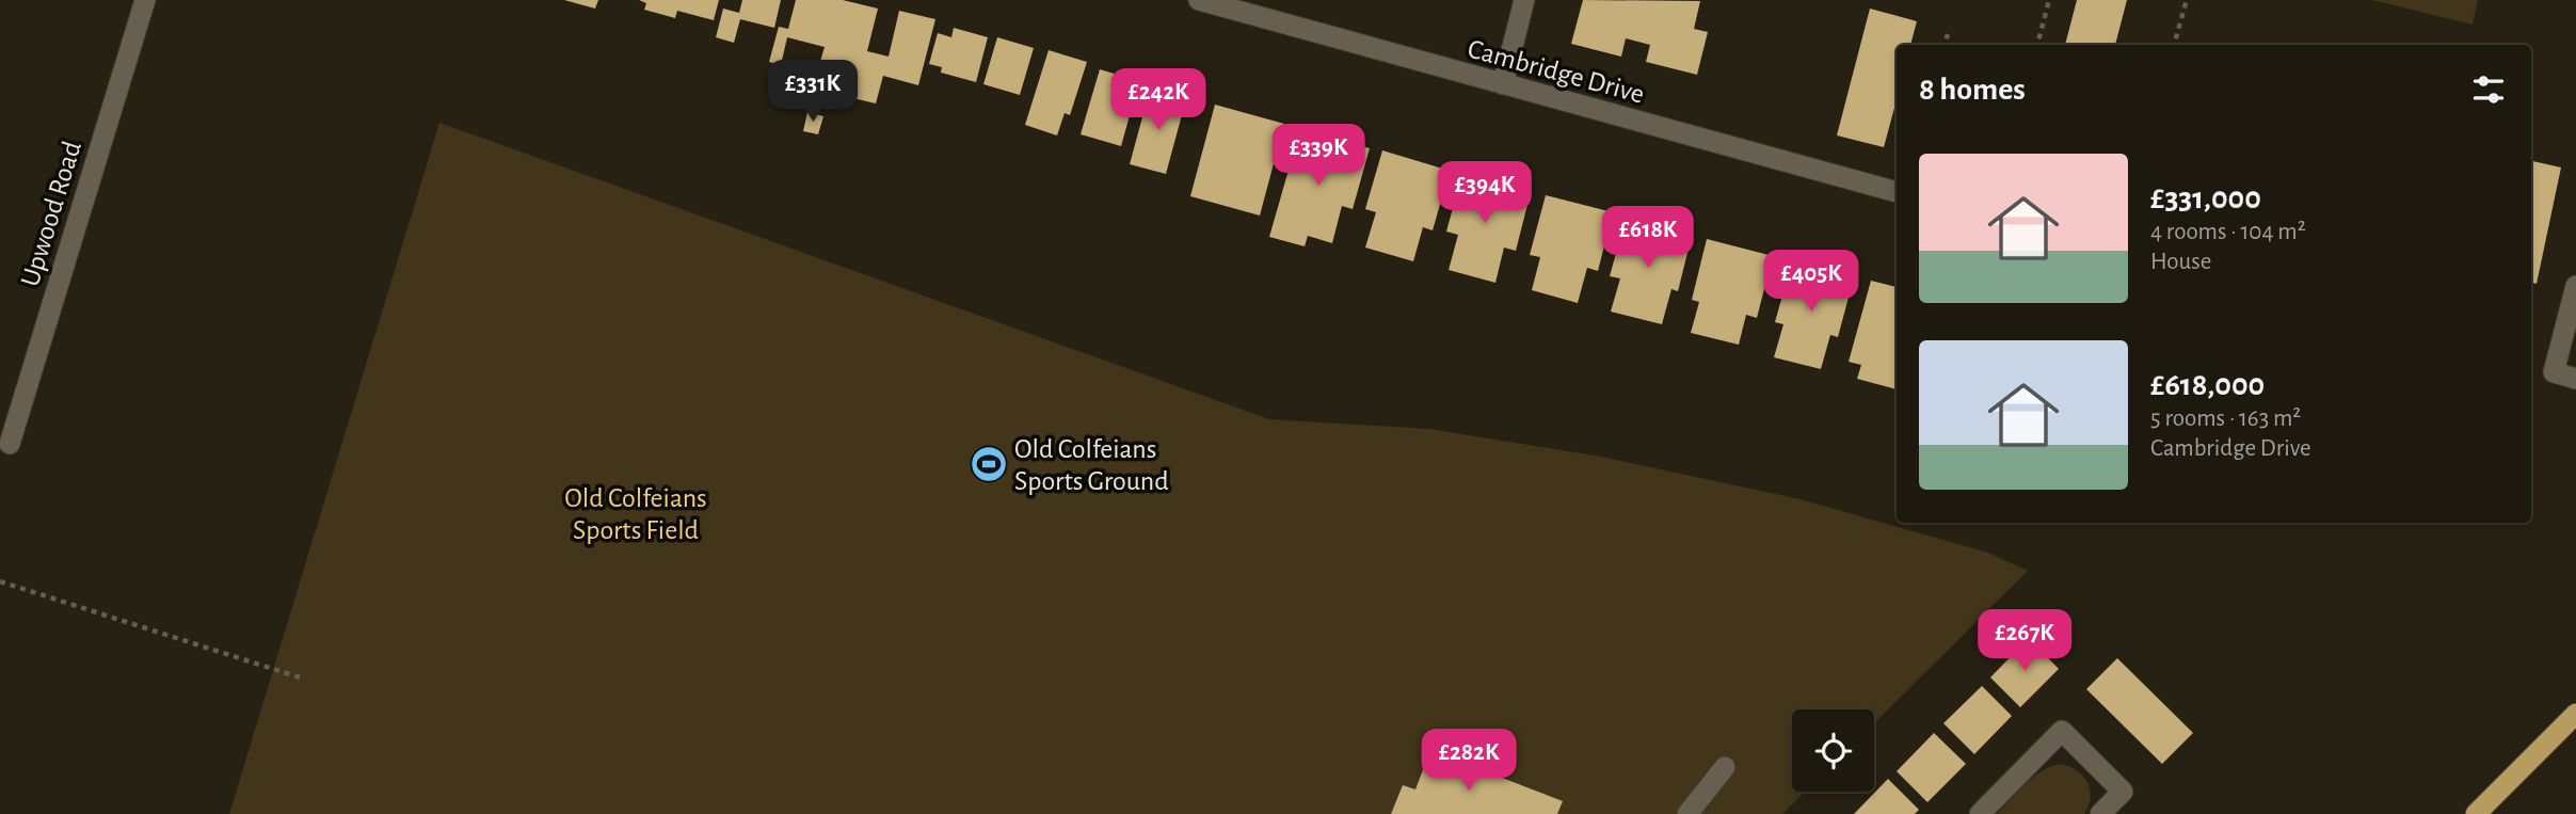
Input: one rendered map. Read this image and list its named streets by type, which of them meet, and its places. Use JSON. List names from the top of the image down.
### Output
{
  "streets": {
    "street": ["Cambridge Drive", "Upwood Road"]
  },
  "parks": ["Old Colfeians Sports Field"],
  "places": {
    "sports": ["Old Colfeians Sports Ground"]
  },
  "page": {
    "heading": "8 homes",
    "price": [
      "£331K",
      "£242K",
      "£339K",
      "£394K",
      "£618K",
      "£405K",
      "£267K",
      "£282K"
    ],
    "list": [
      {
        "name": "£331,000",
        "note": "4 rooms · 104 m² · House"
      },
      {
        "name": "£618,000",
        "note": "5 rooms · 163 m² · Cambridge Drive"
      }
    ]
  }
}
